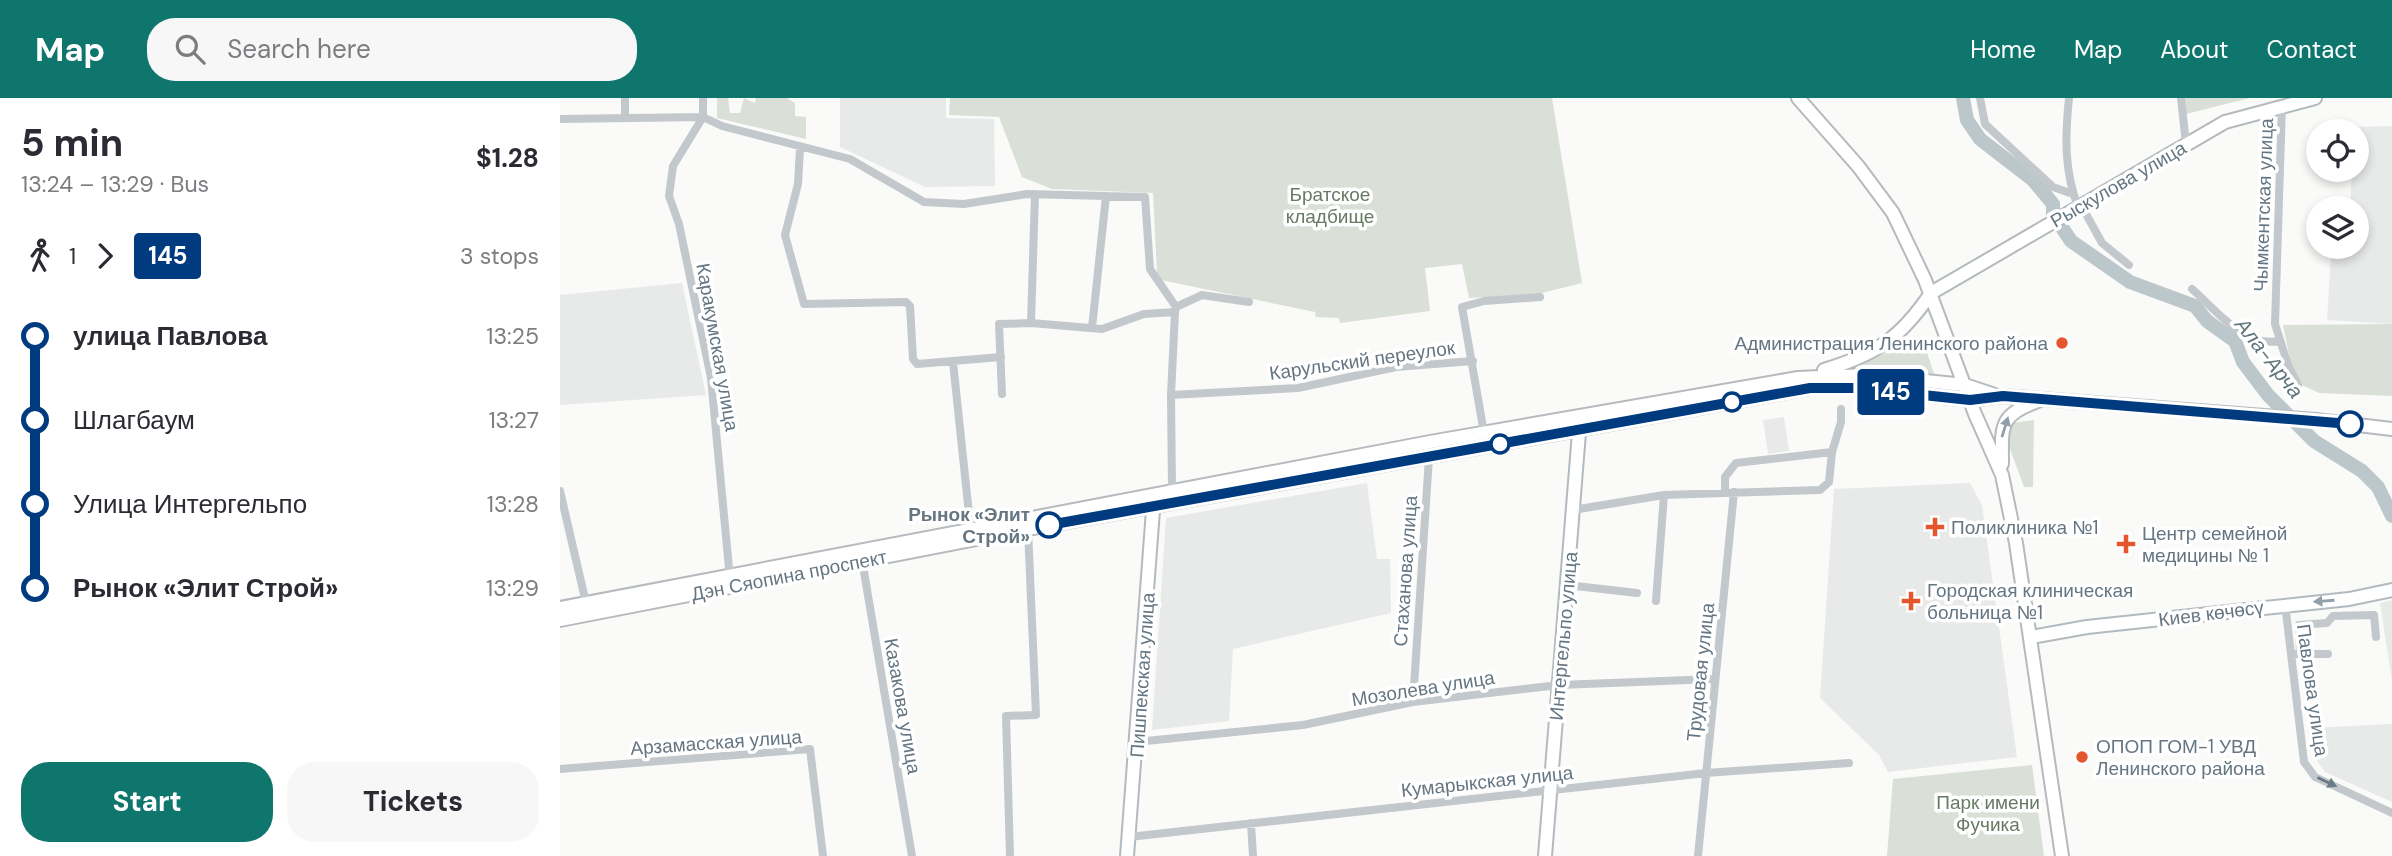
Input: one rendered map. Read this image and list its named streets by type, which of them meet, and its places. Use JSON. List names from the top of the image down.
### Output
{
  "streets": {
    "main road": [
      "Рыскулова улица",
      "Дэн Сяопина проспект",
      "Киев көчөсү",
      "Интергельпо улица",
      "Пишпекская улица"
    ],
    "street": [
      "Чымкентская улица",
      "Каракумская улица",
      "Карульский переулок",
      "Стаханова улица",
      "Трудовая улица",
      "Мозолева улица",
      "Павлова улица",
      "Казакова улица",
      "Арзамасская улица",
      "Кумарыкская улица"
    ]
  },
  "crossings": [
    ["Рыскулова улица", "Чымкентская улица"],
    ["Каракумская улица", "Дэн Сяопина проспект"],
    ["Стаханова улица", "Дэн Сяопина проспект"],
    ["Стаханова улица", "Мозолева улица"],
    ["Дэн Сяопина проспект", "Интергельпо улица"],
    ["Дэн Сяопина проспект", "Пишпекская улица"],
    ["Дэн Сяопина проспект", "Казакова улица"],
    ["Киев көчөсү", "Павлова улица"],
    ["Интергельпо улица", "Мозолева улица"],
    ["Интергельпо улица", "Кумарыкская улица"],
    ["Трудовая улица", "Мозолева улица"],
    ["Трудовая улица", "Кумарыкская улица"],
    ["Пишпекская улица", "Мозолева улица"],
    ["Пишпекская улица", "Кумарыкская улица"]
  ],
  "one_way": ["Павлова улица"],
  "water": ["Ала-Арча"],
  "parks": ["Братское кладбище", "Парк имени Фучика"],
  "places": {
    "other": ["Администрация Ленинского района", "Рынок «Элит Строй»", "ОПОП ГОМ-1 УВД Ленинского района"],
    "health": ["Поликлиника №1", "Центр семейной медицины № 1", "Городская клиническая больница №1"]
  },
  "lines": ["bus line 145"],
  "page": {
    "header": "Map",
    "search": "Search here",
    "nav": [
      "Home",
      "Map",
      "About",
      "Contact"
    ],
    "heading": ["5 min", "13:24 – 13:29 · Bus", "$1.28"],
    "on_map": "145",
    "legs": ["1", "145", "3 stops"],
    "list": [
      {
        "name": "улица Павлова",
        "value": "13:25"
      },
      {
        "name": "Шлагбаум",
        "value": "13:27"
      },
      {
        "name": "Улица Интергельпо",
        "value": "13:28"
      },
      {
        "name": "Рынок «Элит Строй»",
        "value": "13:29"
      }
    ],
    "buttons": ["Start", "Tickets"]
  }
}
